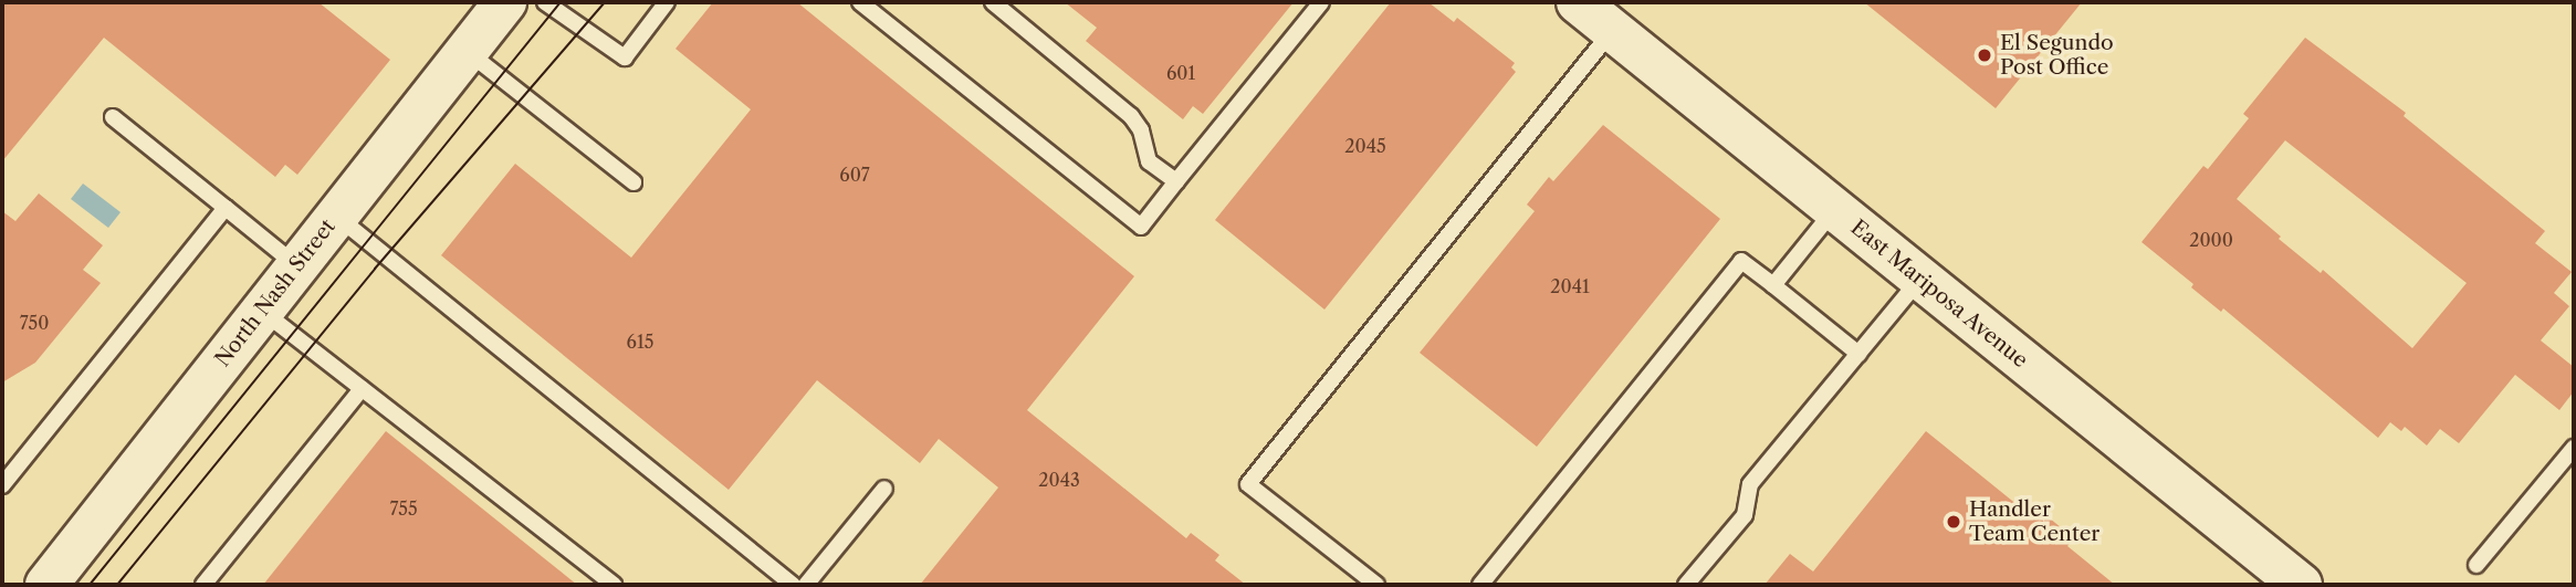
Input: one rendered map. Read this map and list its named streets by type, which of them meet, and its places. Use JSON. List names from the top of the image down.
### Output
{
  "streets": {
    "street": ["North Nash Street", "East Mariposa Avenue"]
  },
  "places": ["El Segundo Post Office", "Handler Team Center"],
  "house_numbers": [
    "601",
    "2045",
    "607",
    "2000",
    "2041",
    "750",
    "615",
    "2043",
    "755"
  ]
}
